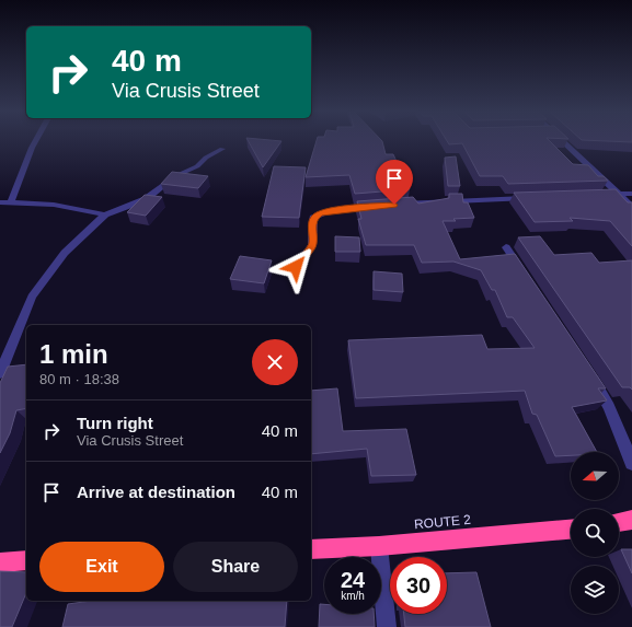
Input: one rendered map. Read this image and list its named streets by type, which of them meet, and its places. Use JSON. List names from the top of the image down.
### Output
{
  "streets": {
    "highway": ["ROUTE 2"]
  },
  "north": "left",
  "page": {
    "turn": ["40 m", "Via Crusis Street"],
    "heading": ["1 min", "80 m · 18:38"],
    "list": [
      {
        "name": "Turn right",
        "note": "Via Crusis Street",
        "value": "40 m"
      },
      {
        "name": "Arrive at destination",
        "value": "40 m"
      }
    ],
    "buttons": ["Exit", "Share"],
    "speed": "24 km/h",
    "limit": "30"
  }
}
